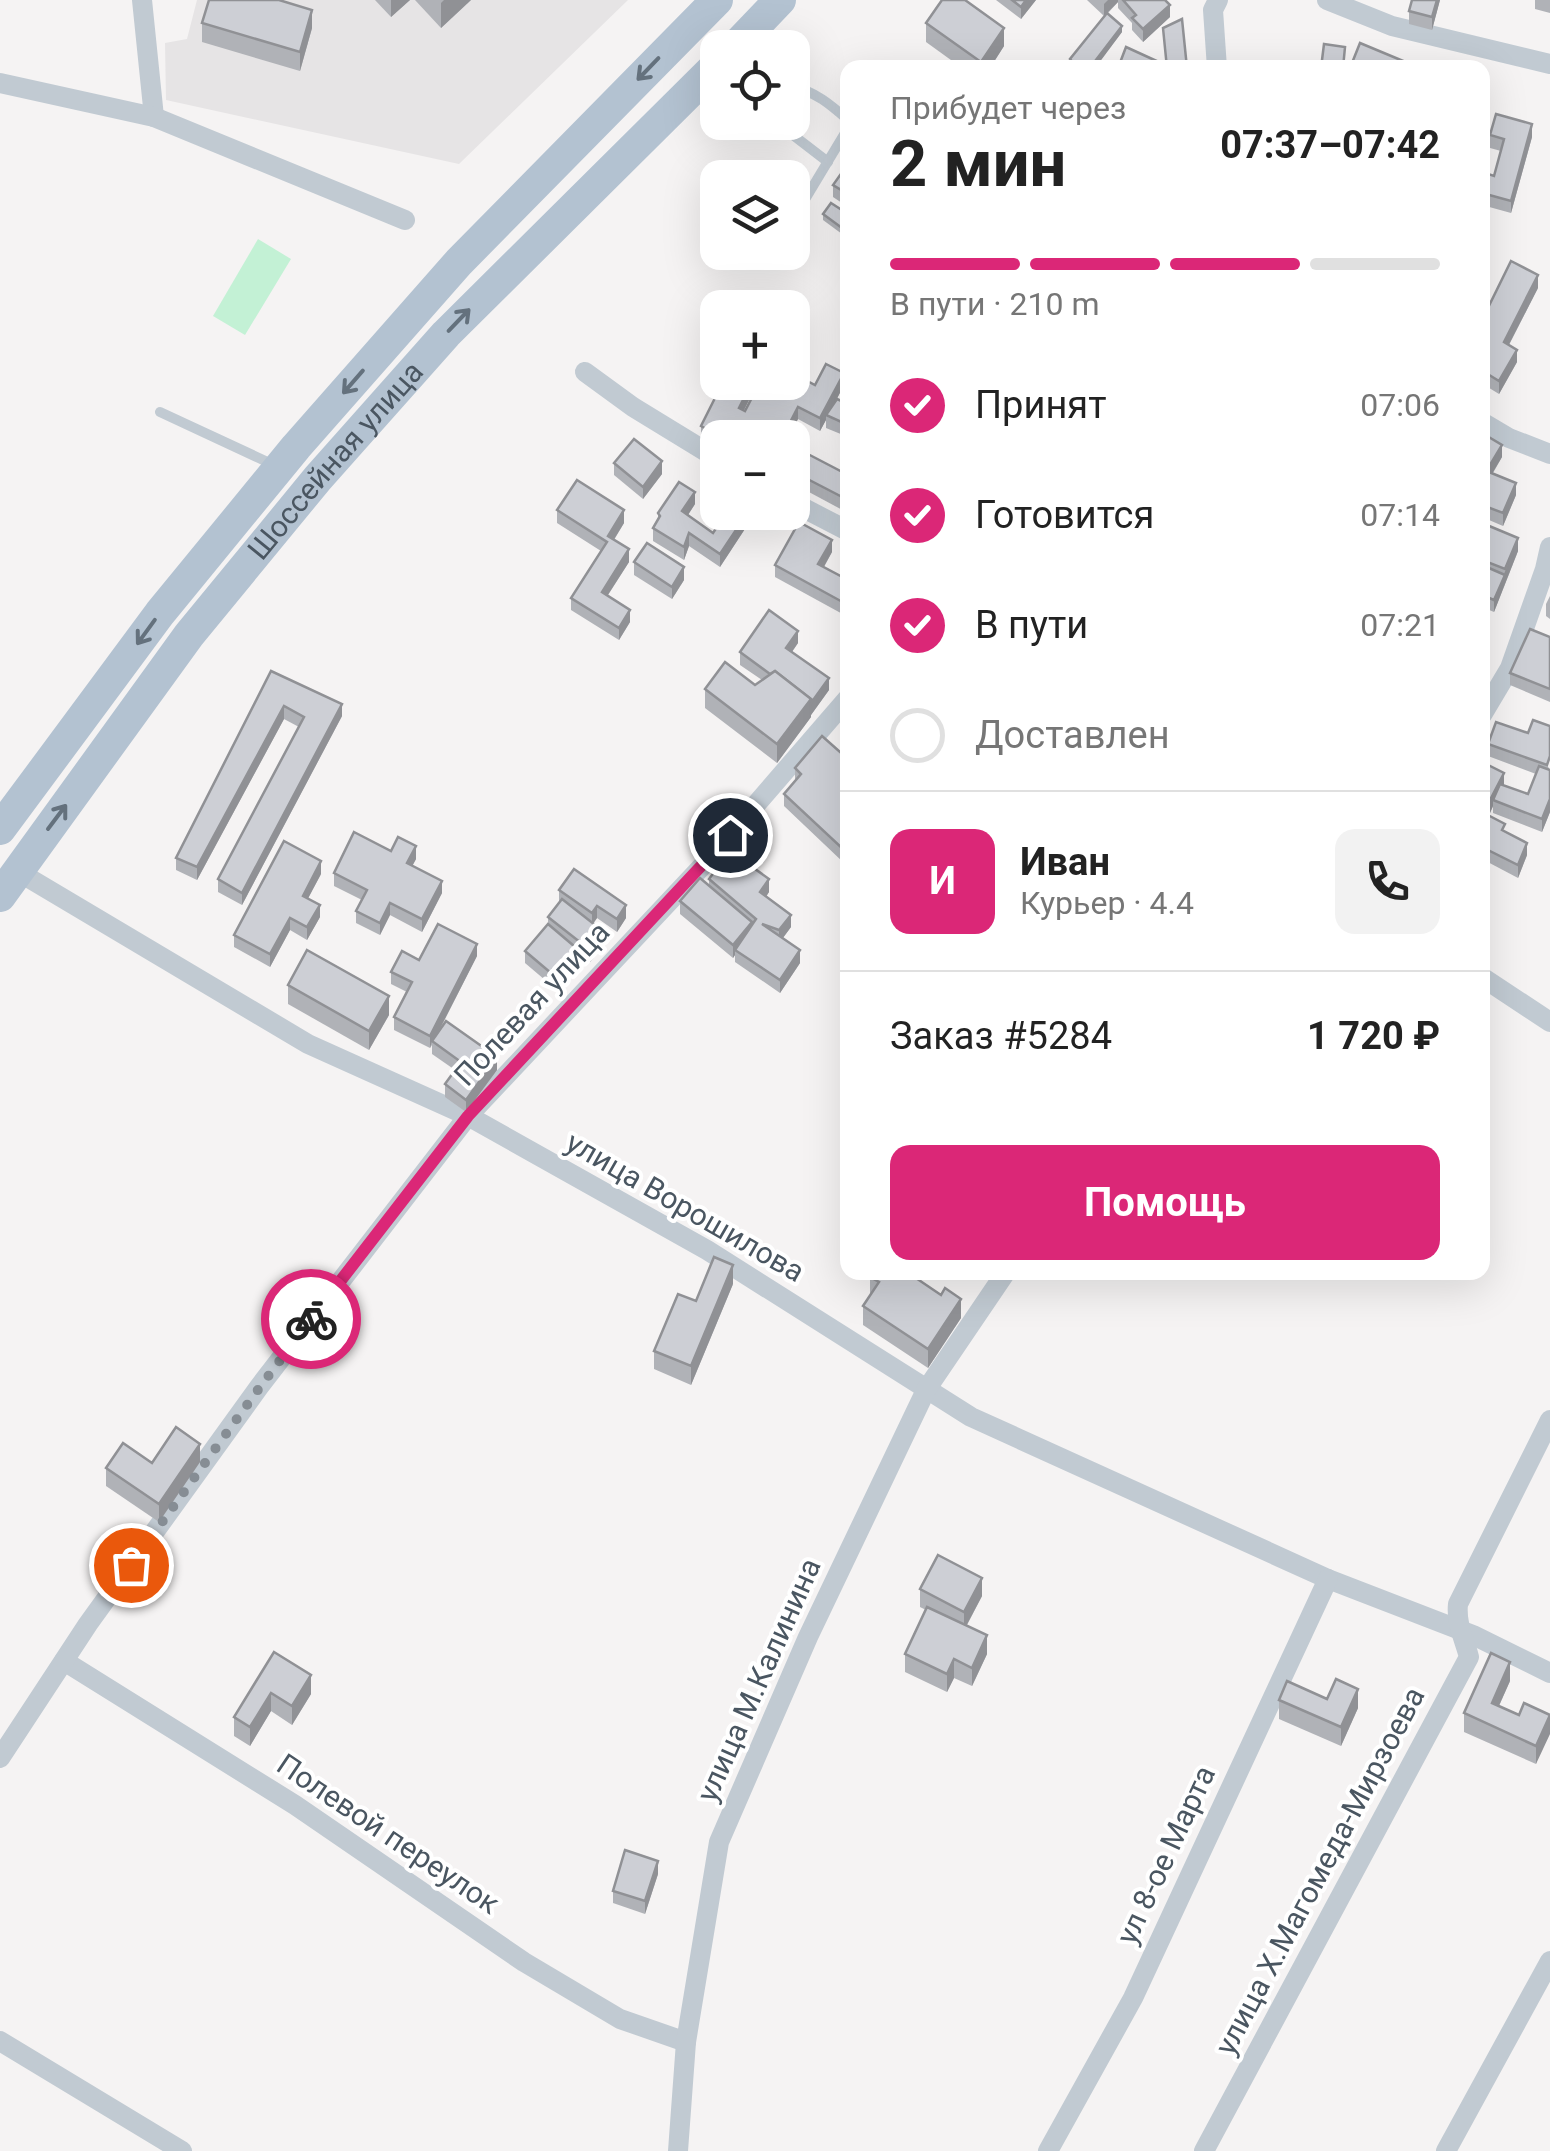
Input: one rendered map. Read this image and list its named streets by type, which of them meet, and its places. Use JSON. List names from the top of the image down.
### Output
{
  "streets": {
    "main road": ["Шоссейная улица"],
    "street": [
      "Полевая улица",
      "улица Ворошилова",
      "улица М.Калинина",
      "Полевой переулок",
      "ул 8-ое Марта",
      "улица Х.Магомеда-Мирзоева"
    ]
  },
  "crossings": [
    ["Шоссейная улица", "улица Ворошилова"],
    ["Полевая улица", "улица Ворошилова"],
    ["Полевая улица", "Полевой переулок"],
    ["улица Ворошилова", "улица М.Калинина"],
    ["улица Ворошилова", "ул 8-ое Марта"],
    ["улица Ворошилова", "улица Х.Магомеда-Мирзоева"],
    ["улица М.Калинина", "Полевой переулок"]
  ],
  "page": {
    "map_buttons": ["+", "−"],
    "heading": ["2 мин", "Прибудет через", "07:37–07:42"],
    "panel": [
      "Иван",
      "Курьер · 4.4",
      "Заказ #5284",
      "1 720 ₽"
    ],
    "bar": "В пути · 210 m",
    "list": [
      ["Принят", "07:06"],
      ["Готовится", "07:14"],
      ["В пути", "07:21"],
      "Доставлен"
    ],
    "round": "И",
    "buttons": "Помощь"
  }
}
